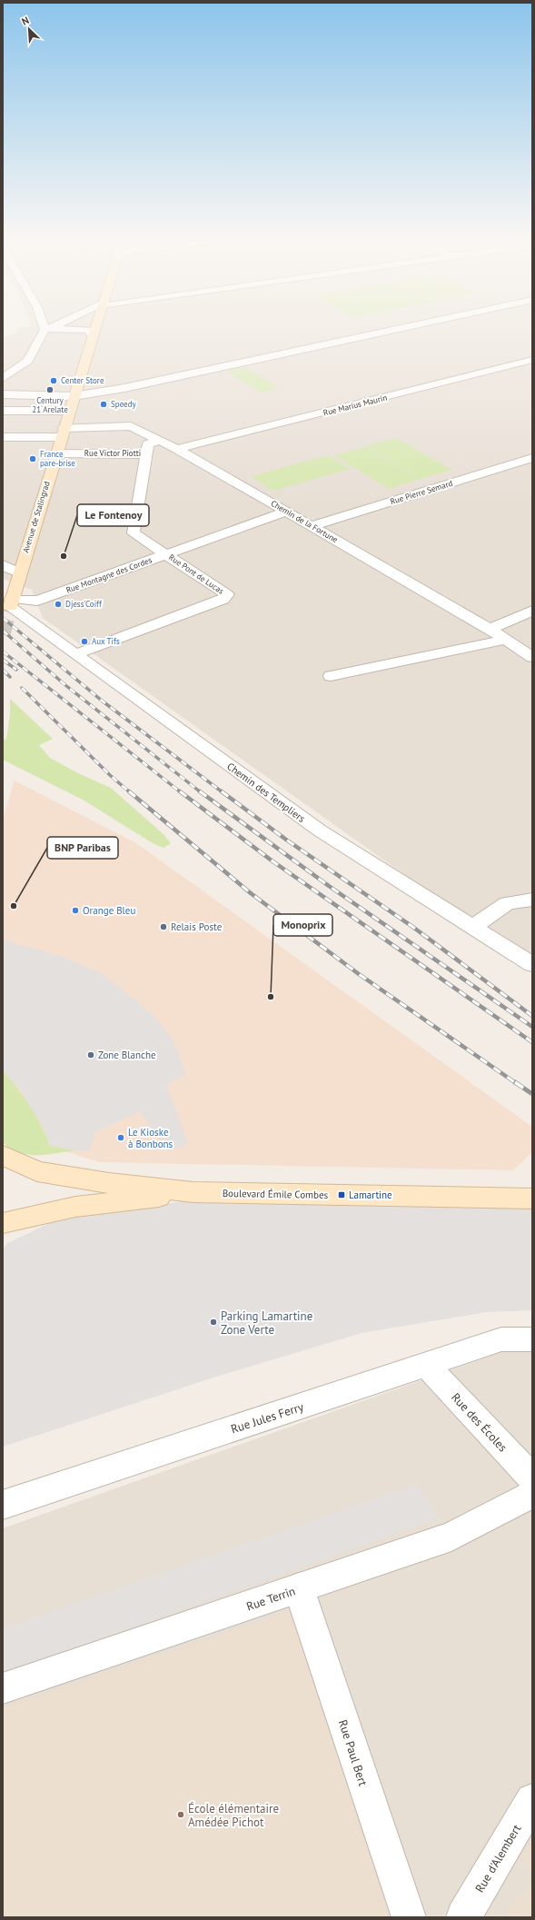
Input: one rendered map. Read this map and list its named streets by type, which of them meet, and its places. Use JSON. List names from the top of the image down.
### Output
{
  "streets": {
    "main road": ["Avenue de Stalingrad", "Boulevard Émile Combes"],
    "street": [
      "Rue Marius Maurin",
      "Rue Victor Piotti",
      "Rue Pierre Semard",
      "Chemin de la Fortune",
      "Rue Pont de Lucas",
      "Rue Montagne des Cordes",
      "Chemin des Templiers",
      "Rue Jules Ferry",
      "Rue des Écoles",
      "Rue Terrin",
      "Rue Paul Bert",
      "Rue d'Alembert"
    ]
  },
  "crossings": [
    ["Rue Marius Maurin", "Chemin de la Fortune"],
    ["Rue Victor Piotti", "Avenue de Stalingrad"],
    ["Rue Victor Piotti", "Rue Pont de Lucas"],
    ["Rue Pierre Semard", "Chemin de la Fortune"],
    ["Avenue de Stalingrad", "Chemin de la Fortune"],
    ["Avenue de Stalingrad", "Rue Montagne des Cordes"],
    ["Avenue de Stalingrad", "Chemin des Templiers"],
    ["Chemin de la Fortune", "Rue Pont de Lucas"],
    ["Chemin de la Fortune", "Rue Montagne des Cordes"],
    ["Rue Pont de Lucas", "Rue Montagne des Cordes"],
    ["Rue Pont de Lucas", "Chemin des Templiers"],
    ["Rue Montagne des Cordes", "Chemin des Templiers"],
    ["Rue Jules Ferry", "Rue des Écoles"],
    ["Rue Terrin", "Rue Paul Bert"]
  ],
  "places": {
    "other": [
      "Center Store",
      "Century 21 Arelate",
      "Speedy",
      "France pare-brise",
      "Le Fontenoy",
      "Djess'Coiff",
      "Aux Tifs",
      "BNP Paribas",
      "Orange Bleu",
      "Relais Poste",
      "Monoprix",
      "Zone Blanche",
      "Le Kioske à Bonbons",
      "Parking Lamartine Zone Verte",
      "École élémentaire Amédée Pichot"
    ],
    "transit": ["Lamartine"]
  },
  "north": "top left"
}
